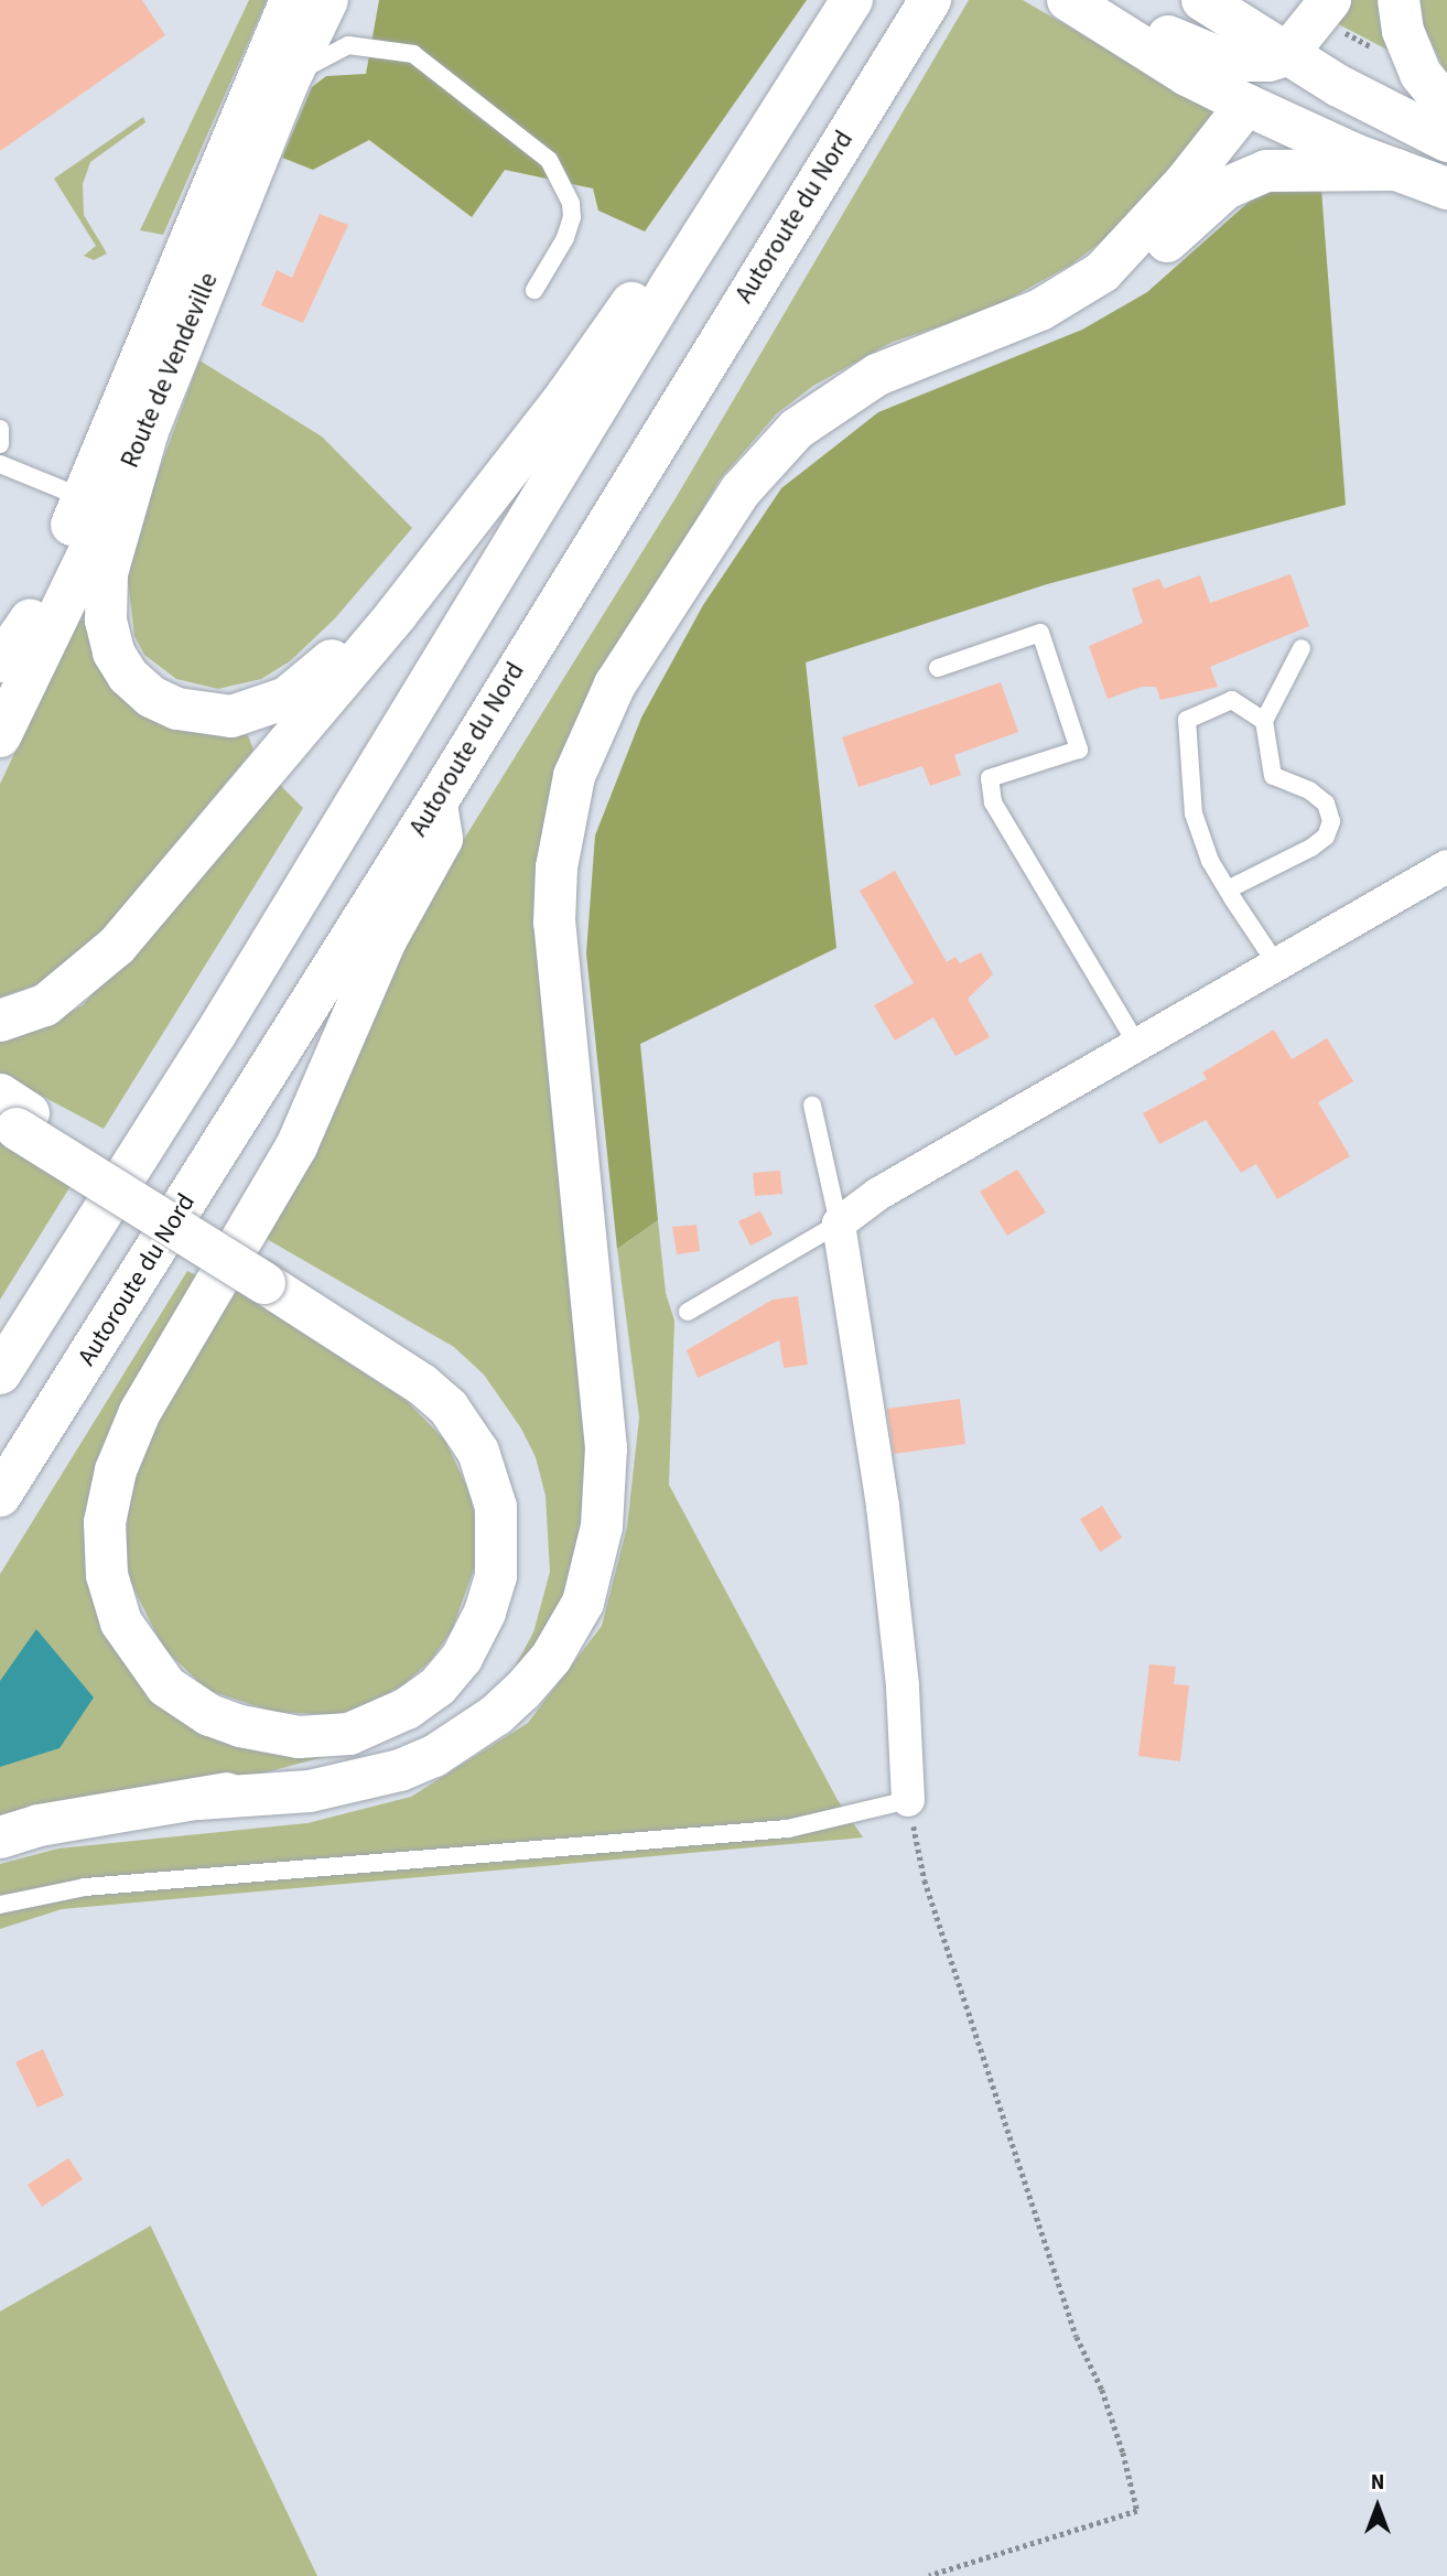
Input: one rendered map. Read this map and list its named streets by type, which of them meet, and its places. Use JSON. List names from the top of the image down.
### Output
{
  "streets": {
    "main road": ["Autoroute du Nord", "Route de Vendeville"]
  },
  "north": "top"
}
